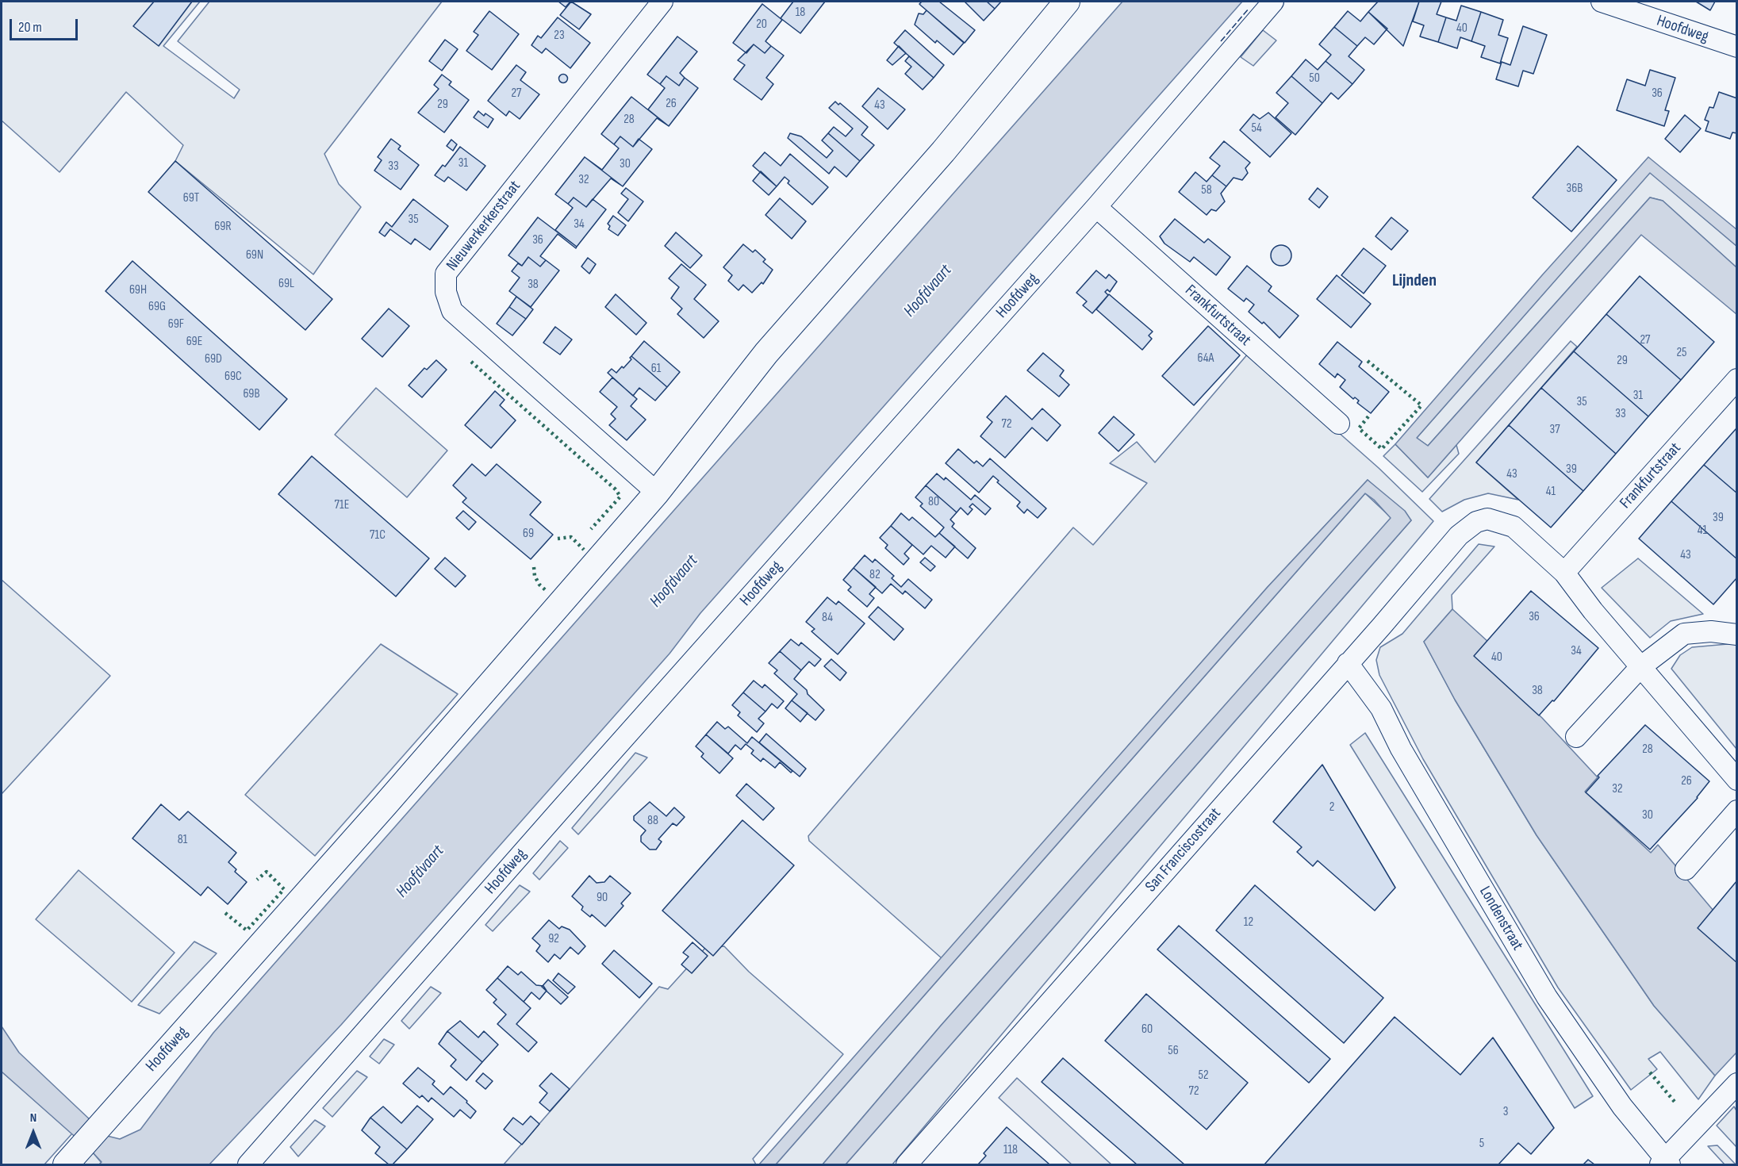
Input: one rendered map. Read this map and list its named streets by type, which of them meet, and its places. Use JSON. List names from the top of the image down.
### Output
{
  "streets": {
    "street": [
      "Hoofdweg",
      "Nieuwerkerkerstraat",
      "Frankfurtstraat",
      "San Franciscostraat",
      "Londenstraat"
    ]
  },
  "crossings": [
    ["Hoofdweg", "Nieuwerkerkerstraat"],
    ["Hoofdweg", "Frankfurtstraat"],
    ["Frankfurtstraat", "San Franciscostraat"],
    ["San Franciscostraat", "Londenstraat"]
  ],
  "districts": ["Lijnden"],
  "water": ["Hoofdvaart"],
  "house_numbers": [
    "18",
    "20",
    "40",
    "23",
    "50",
    "27",
    "36",
    "26",
    "29",
    "43",
    "28",
    "54",
    "31",
    "30",
    "33",
    "32",
    "36B",
    "58",
    "69T",
    "35",
    "34",
    "69R",
    "36",
    "69N",
    "69L",
    "38",
    "69H",
    "69G",
    "69F",
    "27",
    "69E",
    "25",
    "64A",
    "69D",
    "29",
    "61",
    "69C",
    "69B",
    "31",
    "35",
    "33",
    "72",
    "37",
    "39",
    "43",
    "41",
    "80",
    "71E",
    "39",
    "41",
    "69",
    "71C",
    "43",
    "82",
    "36",
    "84",
    "34",
    "40",
    "38",
    "28",
    "26",
    "32",
    "2",
    "30",
    "88",
    "81",
    "90",
    "12",
    "92",
    "60",
    "56",
    "52",
    "72",
    "3",
    "5",
    "118"
  ],
  "scale_bar": "20 m",
  "north": "top"
}
